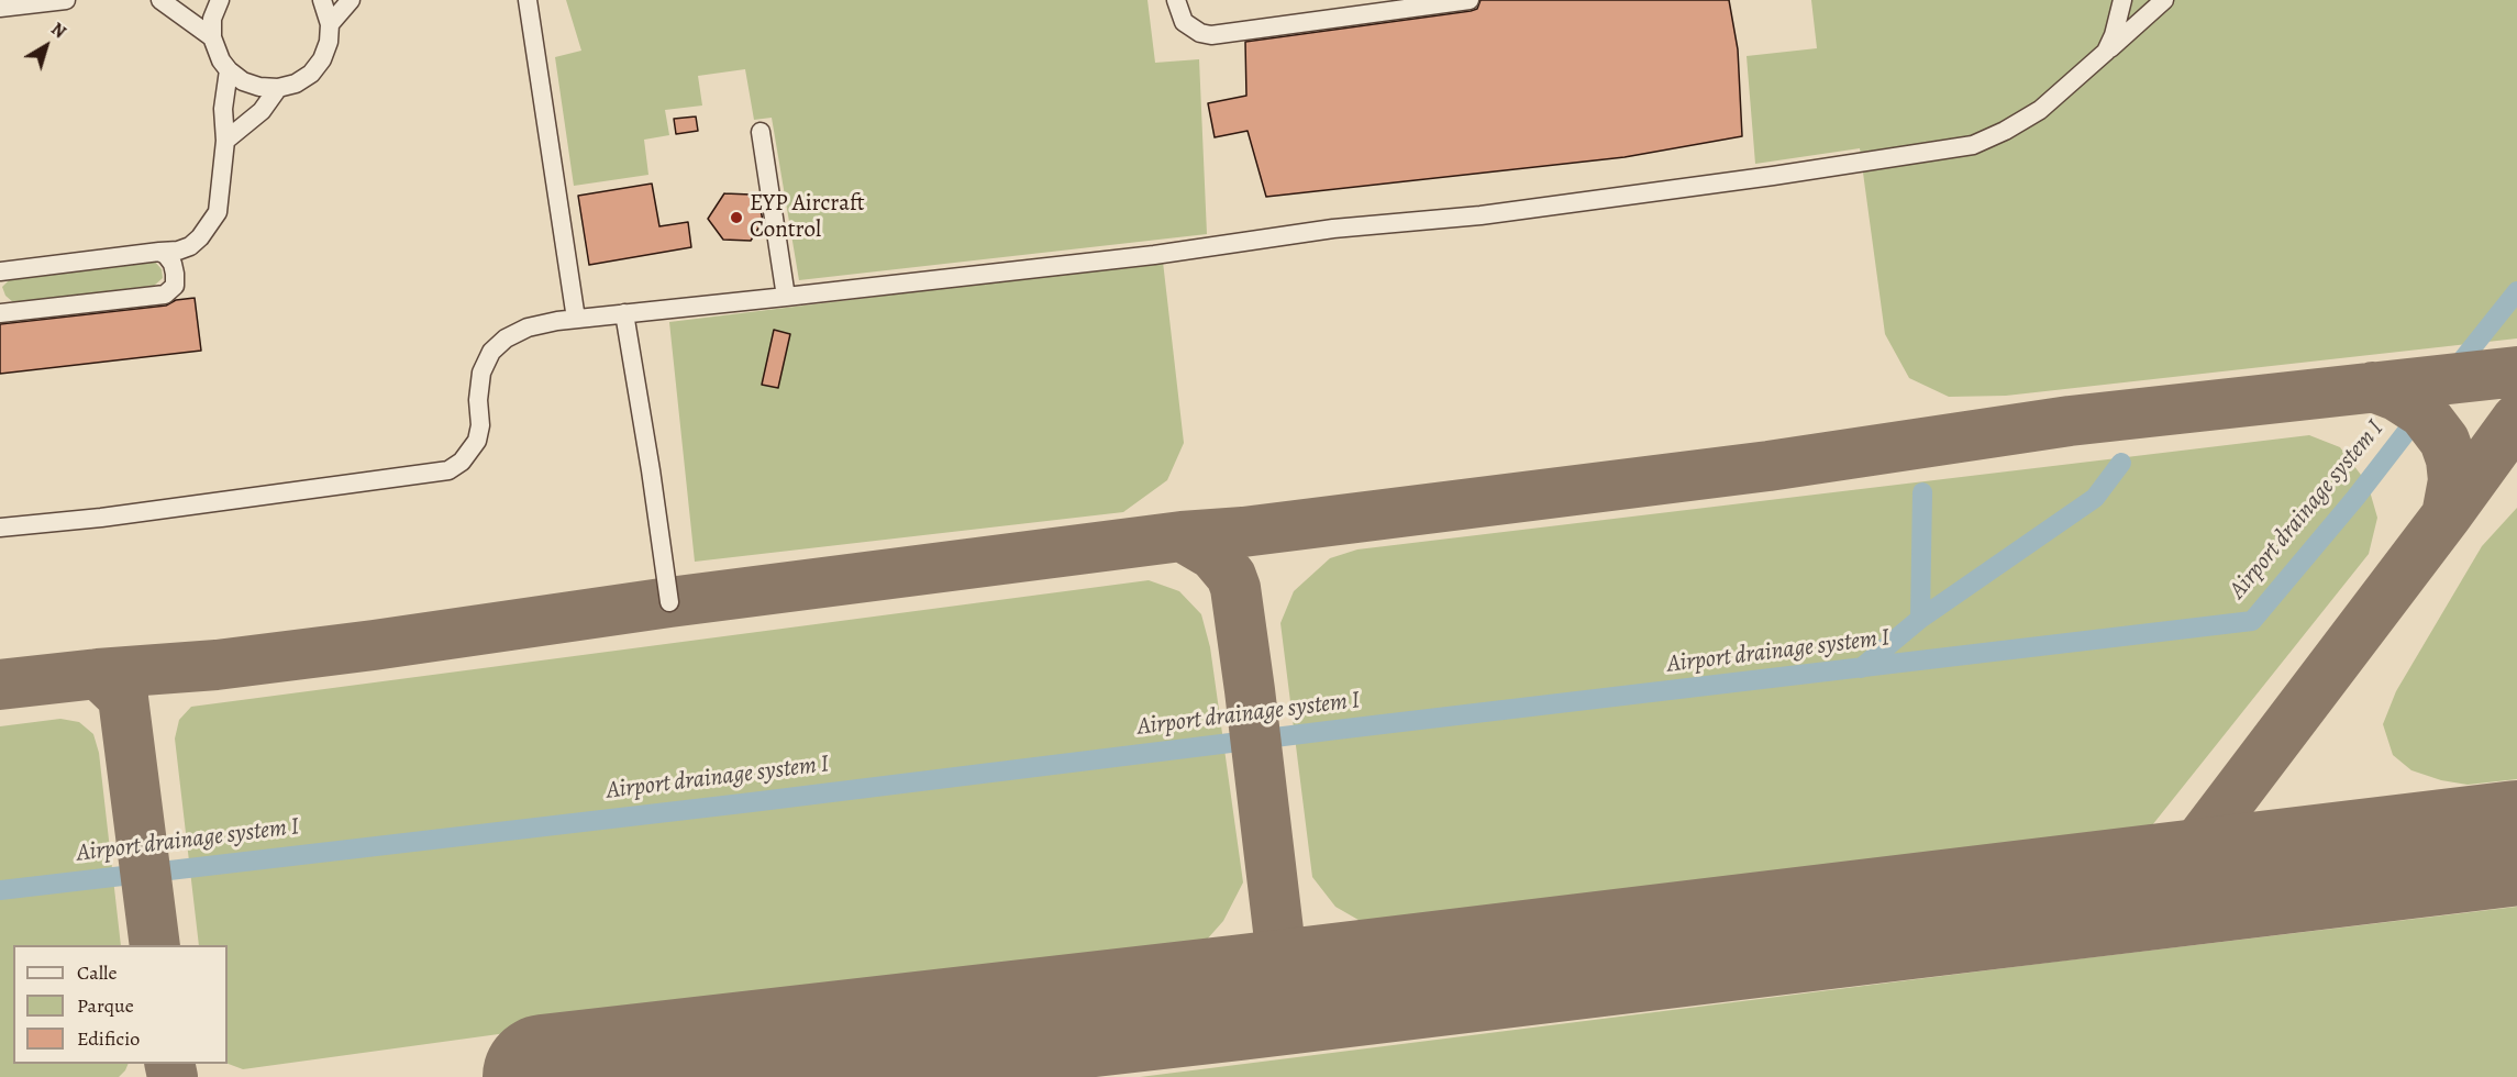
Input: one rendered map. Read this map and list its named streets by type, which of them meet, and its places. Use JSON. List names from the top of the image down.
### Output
{
  "water": ["Airport drainage system I"],
  "places": ["EYP Aircraft Control"],
  "legend": ["Calle", "Parque", "Edificio"],
  "north": "top right"
}
